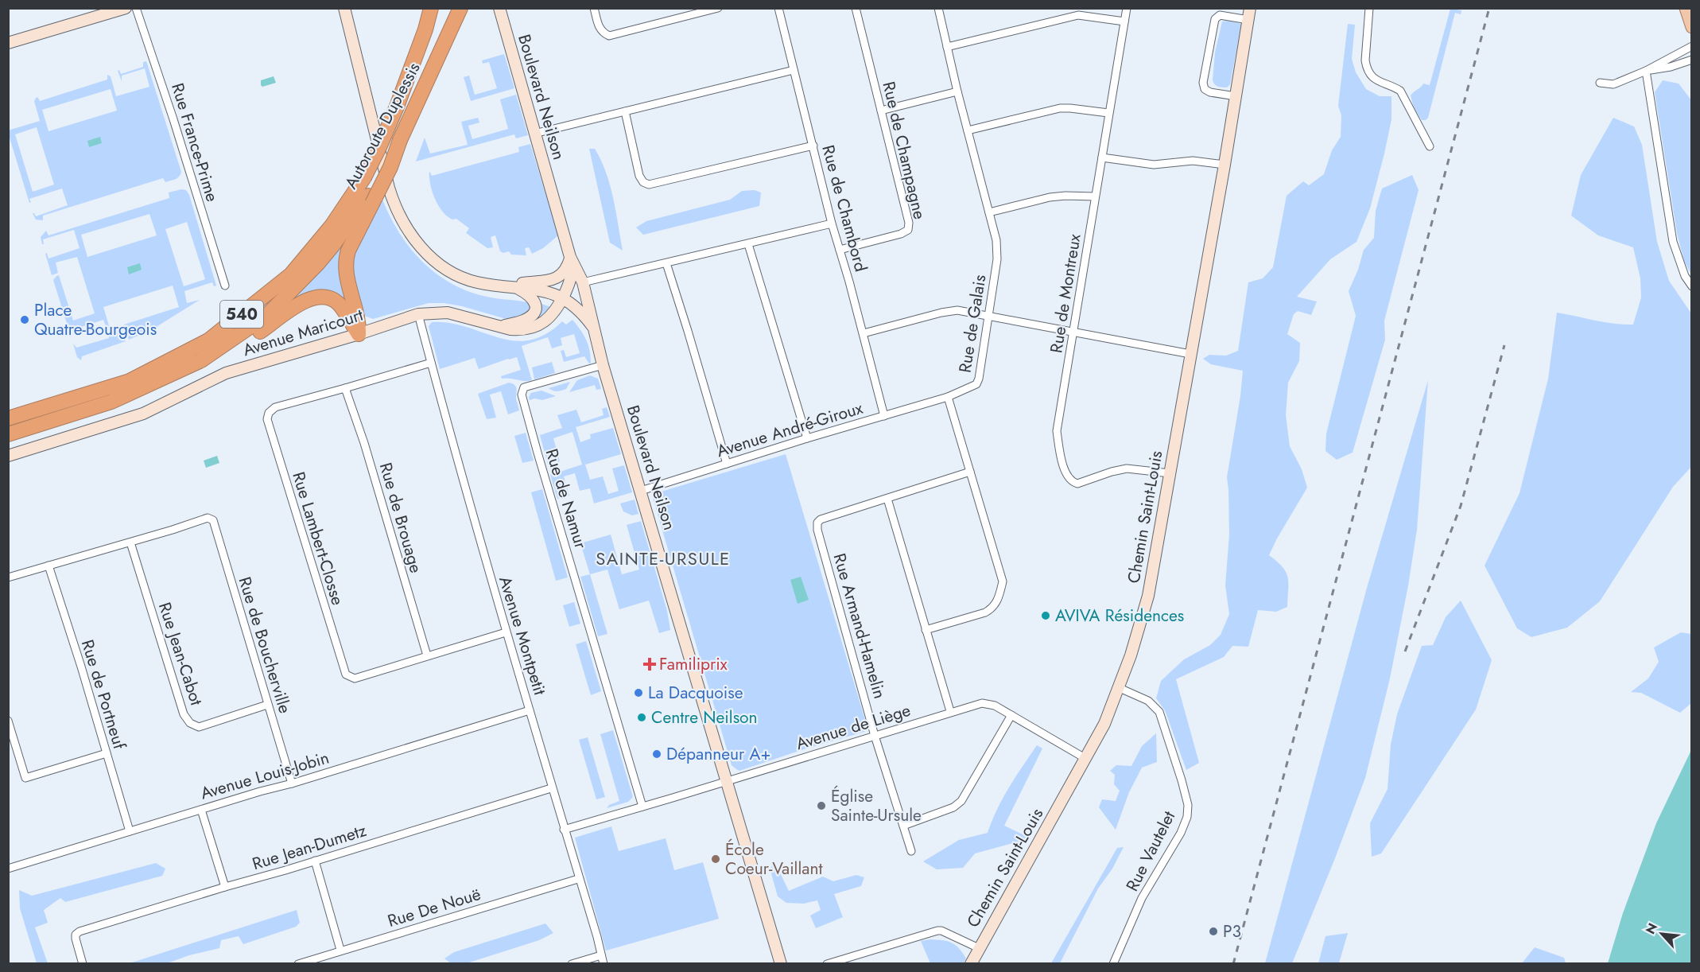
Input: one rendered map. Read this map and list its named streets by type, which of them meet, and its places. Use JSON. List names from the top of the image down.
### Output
{
  "streets": {
    "highway": ["Autoroute Duplessis", "540"],
    "street": [
      "Boulevard Neilson",
      "Rue France-Prime",
      "Rue de Champagne",
      "Rue de Chambord",
      "Rue de Montreux",
      "Rue de Galais",
      "Avenue Maricourt",
      "Avenue André-Giroux",
      "Rue de Namur",
      "Chemin Saint-Louis",
      "Rue de Brouage",
      "Rue Lambert-Closse",
      "Rue Armand-Hamelin",
      "Avenue Montpetit",
      "Rue de Boucherville",
      "Rue Jean-Cabot",
      "Rue de Portneuf",
      "Avenue de Liège",
      "Avenue Louis-Jobin",
      "Rue Jean-Dumetz",
      "Rue Vautelet",
      "Rue De Nouë"
    ]
  },
  "crossings": [
    ["Boulevard Neilson", "Avenue Maricourt"],
    ["Boulevard Neilson", "Avenue André-Giroux"],
    ["Boulevard Neilson", "Rue de Namur"],
    ["Boulevard Neilson", "Avenue de Liège"],
    ["Rue de Champagne", "Rue de Chambord"],
    ["Rue de Chambord", "Avenue André-Giroux"],
    ["Rue de Montreux", "Chemin Saint-Louis"],
    ["Rue de Galais", "Avenue André-Giroux"],
    ["Avenue Maricourt", "Avenue Montpetit"],
    ["Rue de Namur", "Avenue de Liège"],
    ["Chemin Saint-Louis", "Avenue de Liège"],
    ["Chemin Saint-Louis", "Rue Vautelet"],
    ["Rue de Brouage", "Rue Lambert-Closse"],
    ["Rue Lambert-Closse", "Avenue Montpetit"],
    ["Rue Armand-Hamelin", "Avenue de Liège"],
    ["Avenue Montpetit", "Avenue de Liège"],
    ["Avenue Montpetit", "Avenue Louis-Jobin"],
    ["Avenue Montpetit", "Rue Jean-Dumetz"],
    ["Avenue Montpetit", "Rue De Nouë"],
    ["Rue de Boucherville", "Rue Jean-Cabot"],
    ["Rue de Boucherville", "Avenue Louis-Jobin"],
    ["Rue de Portneuf", "Avenue Louis-Jobin"]
  ],
  "districts": ["SAINTE-URSULE"],
  "places": {
    "other": [
      "Place Quatre-Bourgeois",
      "AVIVA Résidences",
      "La Dacquoise",
      "Centre Neilson",
      "Dépanneur A+",
      "Église Sainte-Ursule",
      "École Coeur-Vaillant",
      "P3"
    ],
    "health": ["Familiprix"]
  },
  "north": "top left"
}
